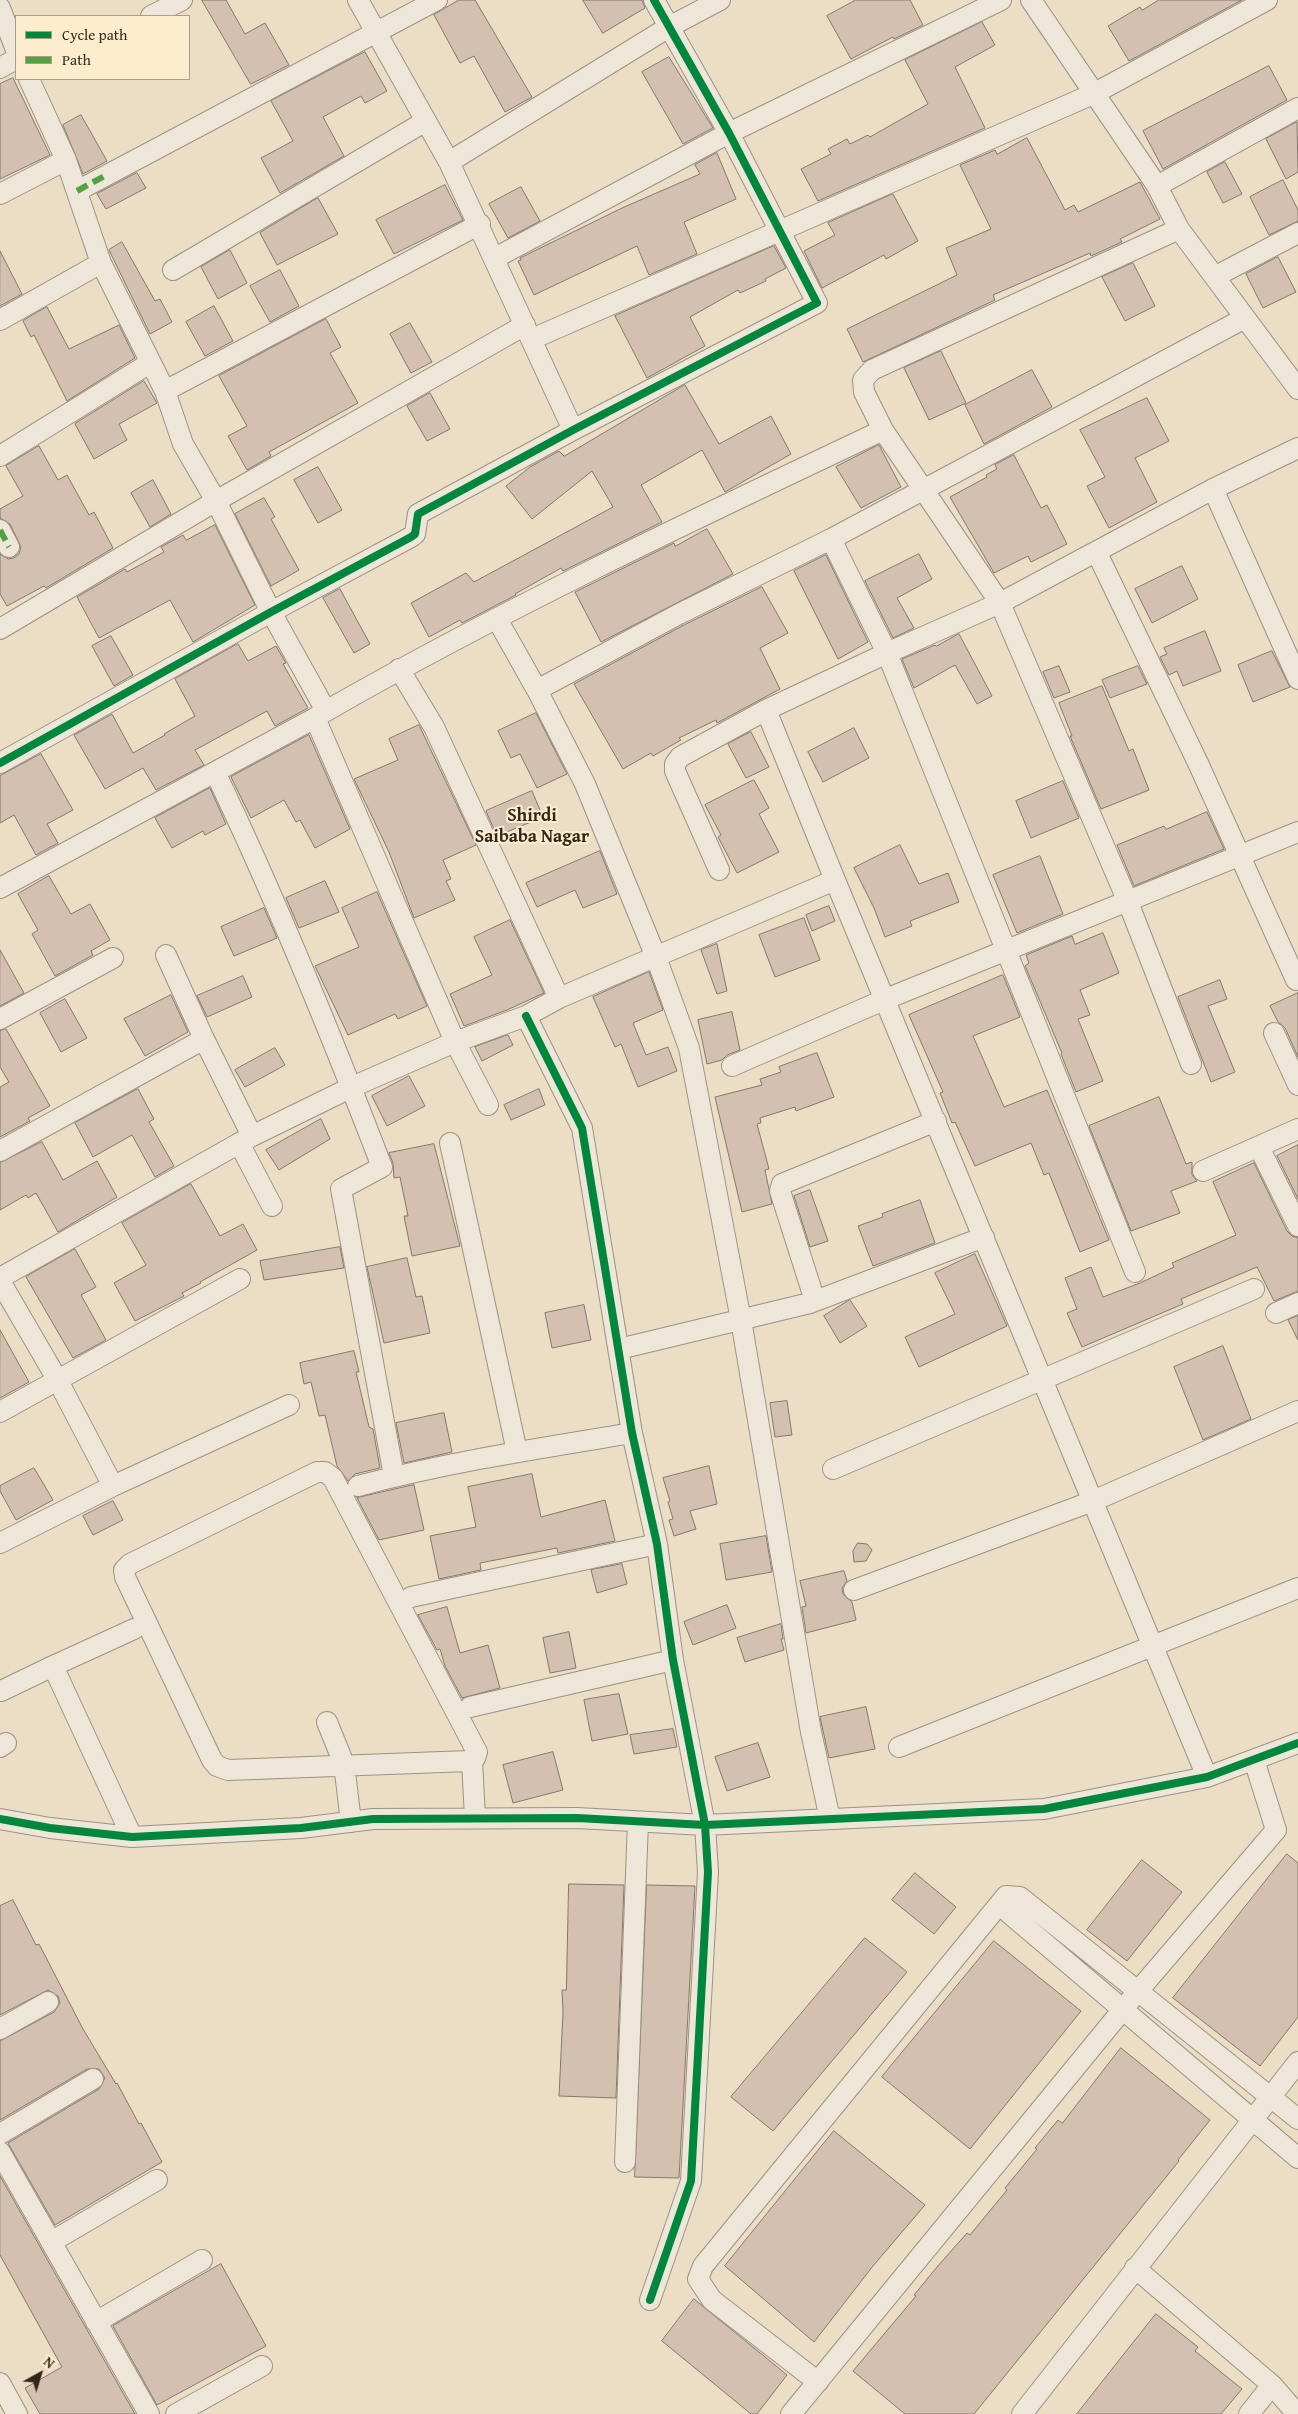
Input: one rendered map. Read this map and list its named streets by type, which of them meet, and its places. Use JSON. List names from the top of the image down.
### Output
{
  "districts": ["Shirdi Saibaba Nagar"],
  "legend": ["Cycle path", "Path"],
  "north": "top right"
}
